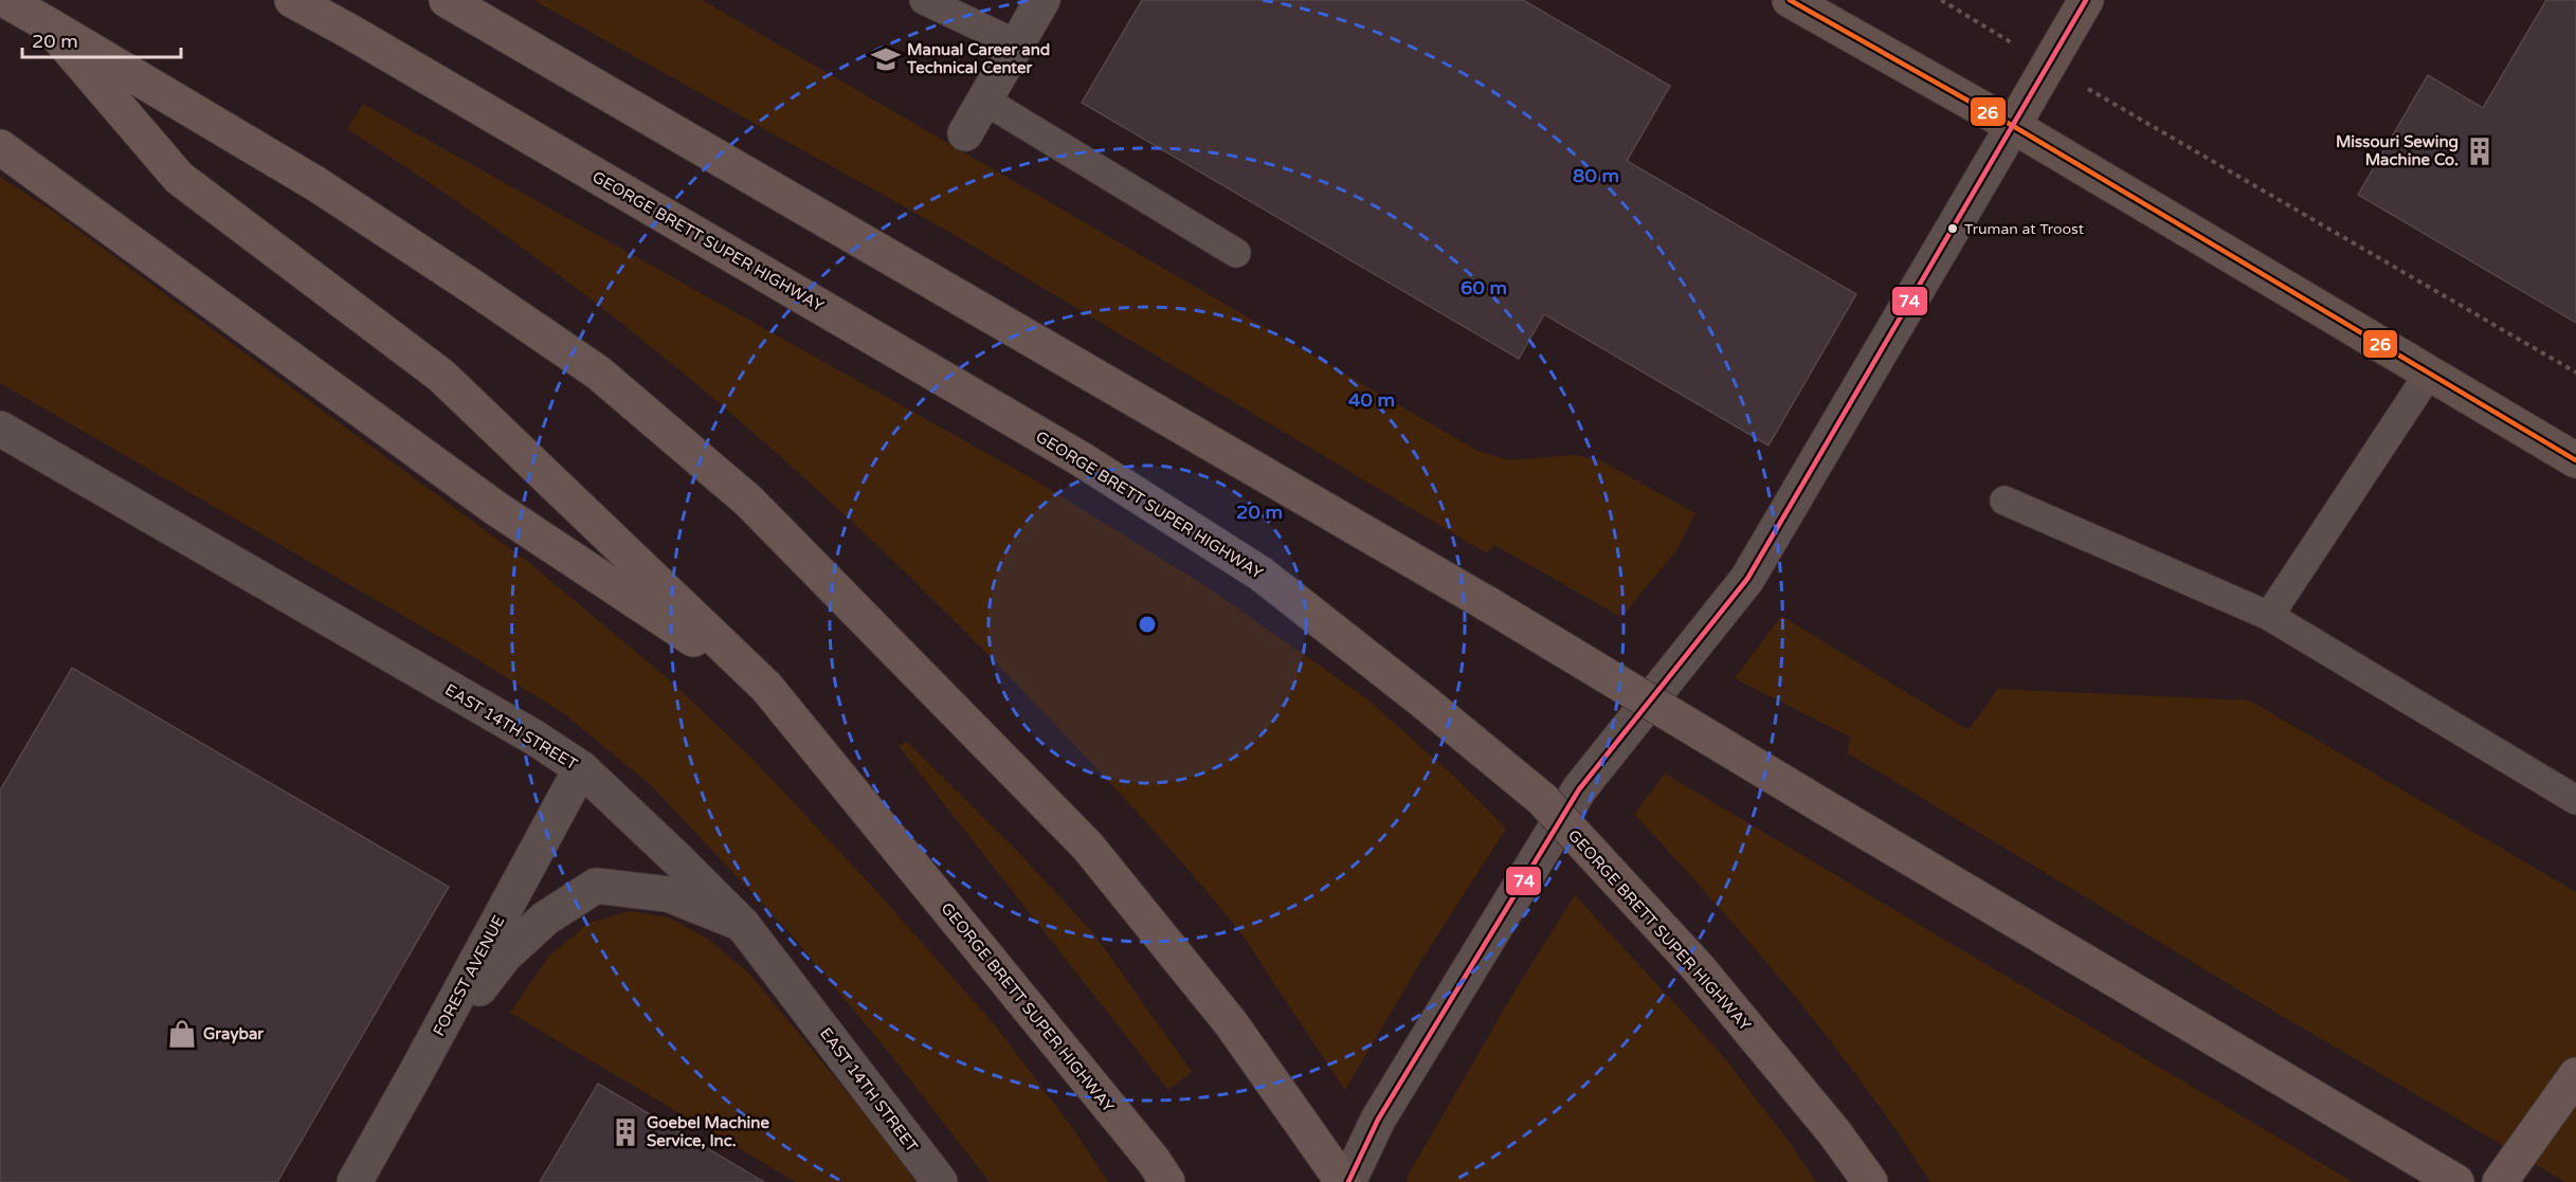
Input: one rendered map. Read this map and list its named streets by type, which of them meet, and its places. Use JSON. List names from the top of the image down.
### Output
{
  "streets": {
    "highway": ["GEORGE BRETT SUPER HIGHWAY"],
    "street": ["EAST 14TH STREET", "FOREST AVENUE"]
  },
  "crossings": [
    ["EAST 14TH STREET", "FOREST AVENUE"]
  ],
  "places": {
    "school or university": ["Manual Career and Technical Center"],
    "building": ["Missouri Sewing Machine Co.", "Goebel Machine Service, Inc."],
    "other": ["Truman at Troost"],
    "shop": ["Graybar"]
  },
  "lines": ["transit line 26", "transit line 74"],
  "scale_bar": "20 m",
  "rings": [
    "80 m",
    "60 m",
    "40 m",
    "20 m"
  ]
}
